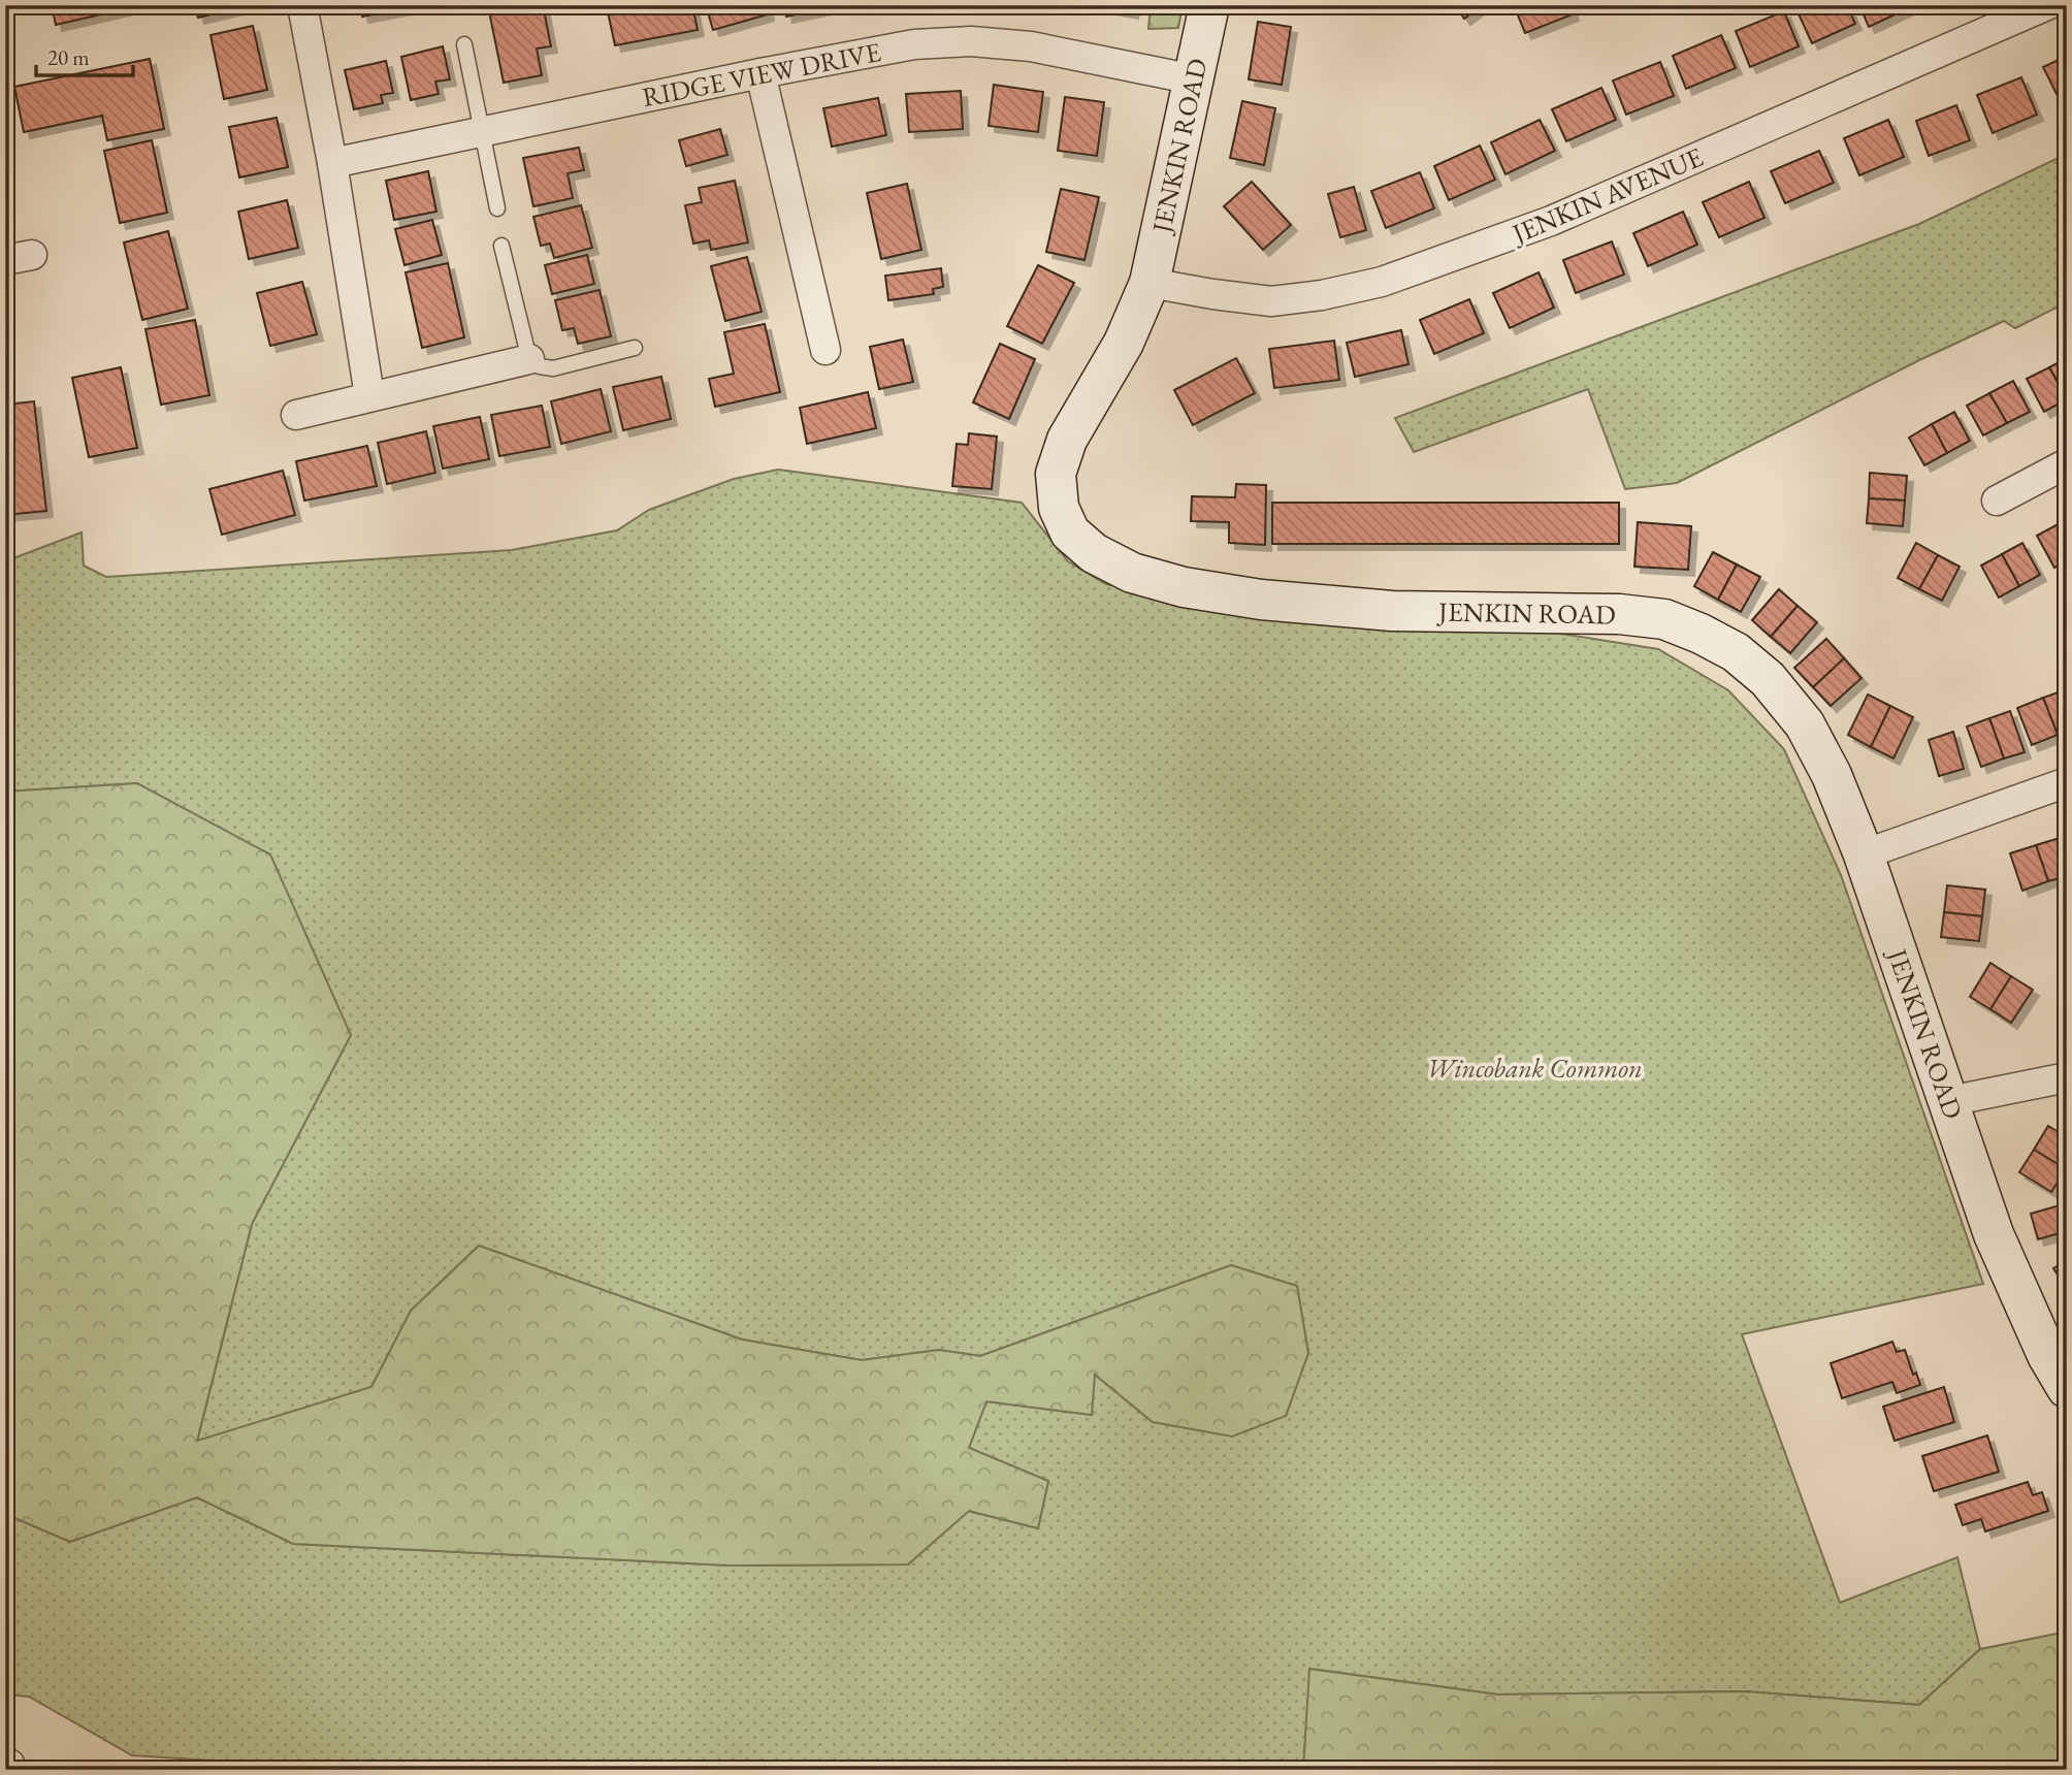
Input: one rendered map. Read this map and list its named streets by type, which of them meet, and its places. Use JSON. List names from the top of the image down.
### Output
{
  "streets": {
    "street": ["RIDGE VIEW DRIVE", "JENKIN ROAD", "JENKIN AVENUE"]
  },
  "crossings": [
    ["RIDGE VIEW DRIVE", "JENKIN ROAD"],
    ["JENKIN ROAD", "JENKIN AVENUE"]
  ],
  "parks": ["Wincobank Common"],
  "scale_bar": "20 m"
}
